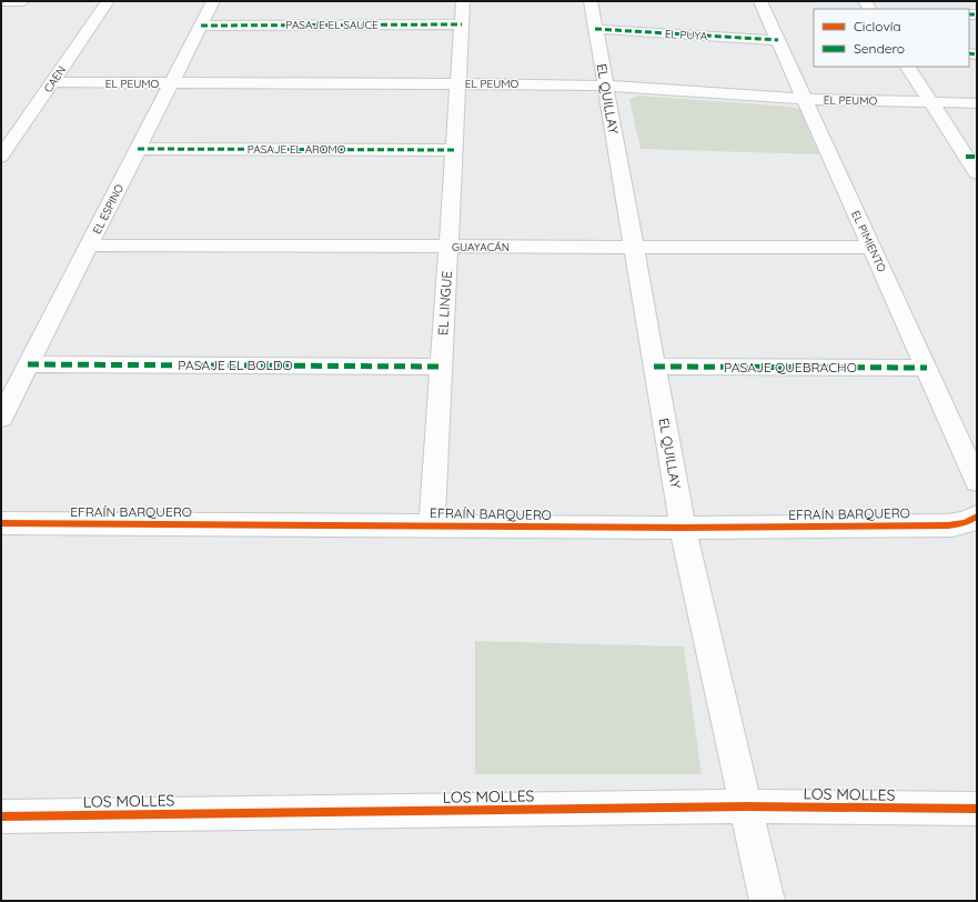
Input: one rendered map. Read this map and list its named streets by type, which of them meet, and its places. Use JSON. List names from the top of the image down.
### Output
{
  "streets": {
    "street": [
      "PASAJE EL SAUCE",
      "EL PUYA",
      "CAEN",
      "EL PEUMO",
      "EL QUILLAY",
      "PASAJE EL AROMO",
      "EL ESPINO",
      "EL PIMIENTO",
      "GUAYACÁN",
      "EL LINGUE",
      "PASAJE EL BOLDO",
      "PASAJE QUEBRACHO",
      "EFRAÍN BARQUERO",
      "LOS MOLLES"
    ]
  },
  "crossings": [
    ["PASAJE EL SAUCE", "EL ESPINO"],
    ["PASAJE EL SAUCE", "EL LINGUE"],
    ["EL PUYA", "EL QUILLAY"],
    ["EL PUYA", "EL PIMIENTO"],
    ["CAEN", "EL PEUMO"],
    ["EL PEUMO", "EL QUILLAY"],
    ["EL PEUMO", "EL ESPINO"],
    ["EL PEUMO", "EL PIMIENTO"],
    ["EL PEUMO", "EL LINGUE"],
    ["EL QUILLAY", "GUAYACÁN"],
    ["EL QUILLAY", "PASAJE QUEBRACHO"],
    ["EL QUILLAY", "EFRAÍN BARQUERO"],
    ["EL QUILLAY", "LOS MOLLES"],
    ["PASAJE EL AROMO", "EL ESPINO"],
    ["PASAJE EL AROMO", "EL LINGUE"],
    ["EL ESPINO", "GUAYACÁN"],
    ["EL ESPINO", "PASAJE EL BOLDO"],
    ["EL PIMIENTO", "GUAYACÁN"],
    ["EL PIMIENTO", "PASAJE QUEBRACHO"],
    ["GUAYACÁN", "EL LINGUE"],
    ["EL LINGUE", "PASAJE EL BOLDO"],
    ["EL LINGUE", "EFRAÍN BARQUERO"]
  ],
  "legend": ["Ciclovía", "Sendero"]
}
